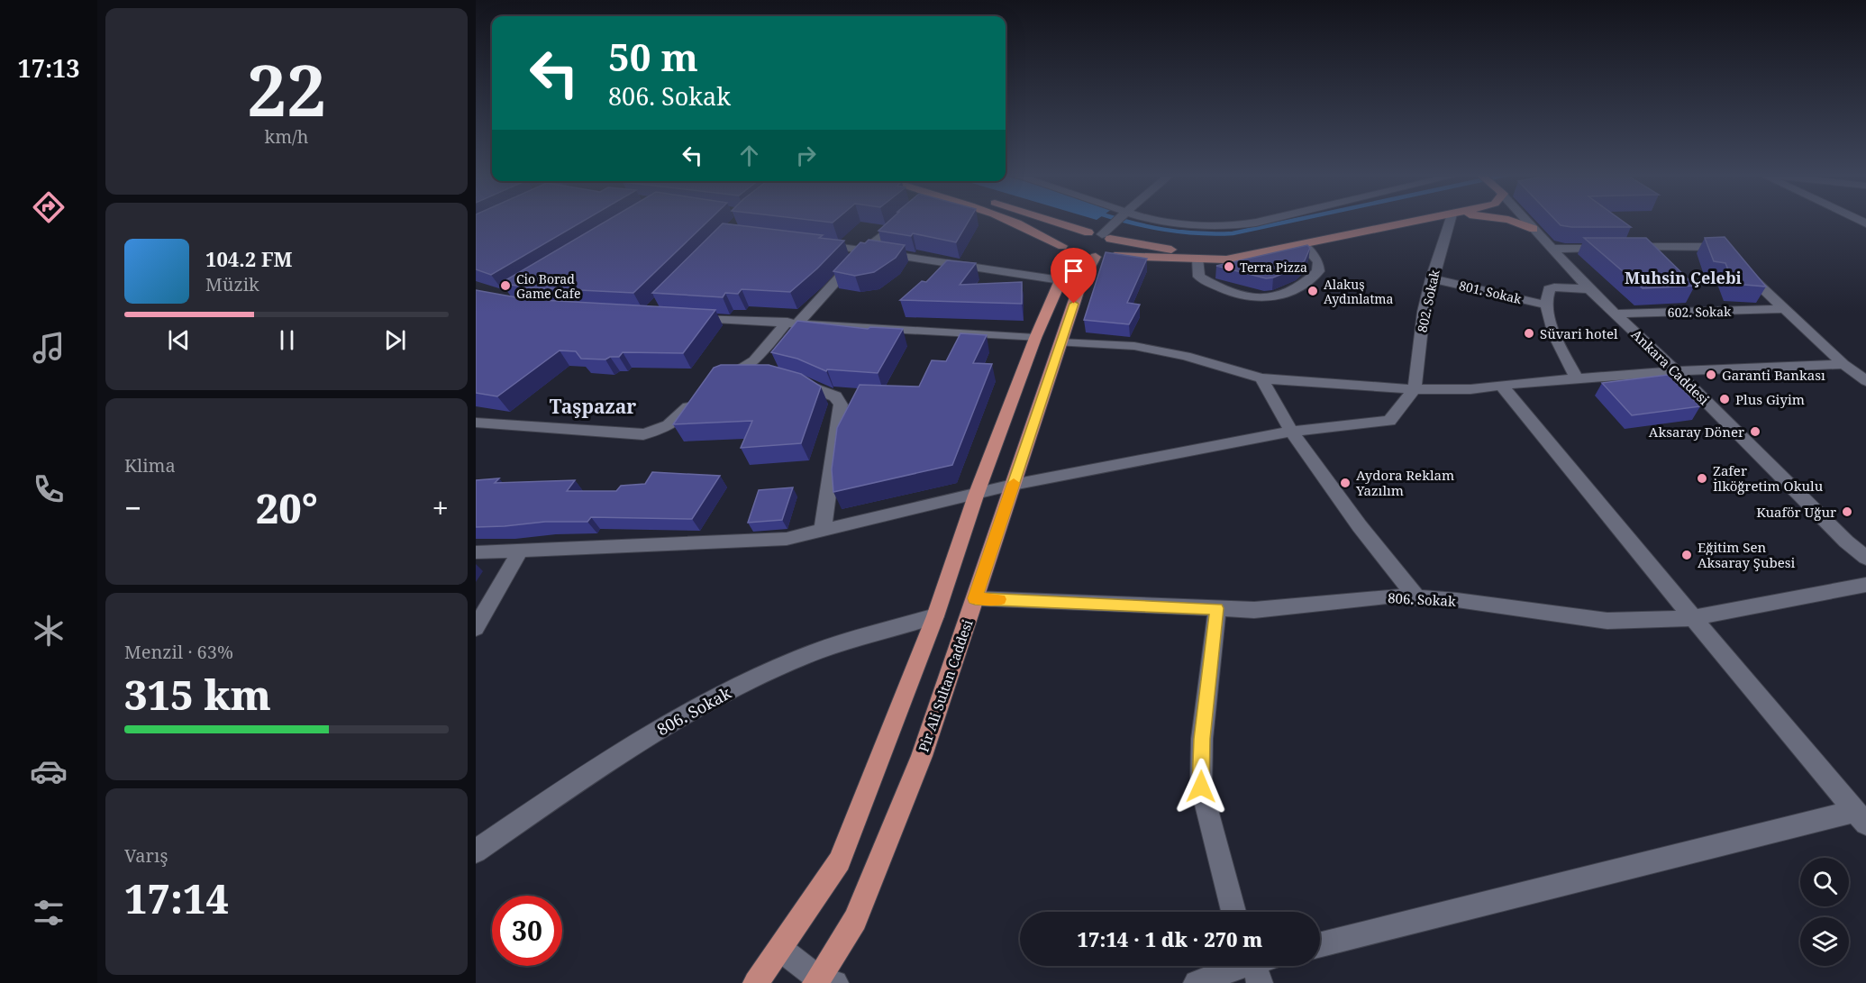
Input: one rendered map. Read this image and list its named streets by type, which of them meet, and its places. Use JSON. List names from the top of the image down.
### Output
{
  "streets": {
    "main road": ["Pir Ali Sultan Caddesi"],
    "street": [
      "801. Sokak",
      "802. Sokak",
      "602. Sokak",
      "Ankara Caddesi",
      "806. Sokak"
    ]
  },
  "crossings": [
    ["801. Sokak", "802. Sokak"],
    ["602. Sokak", "Ankara Caddesi"],
    ["806. Sokak", "Pir Ali Sultan Caddesi"]
  ],
  "districts": ["Muhsin Çelebi", "Taşpazar"],
  "places": [
    "Terra Pizza",
    "Cio Borad Game Cafe",
    "Alakuş Aydınlatma",
    "Süvari hotel",
    "Garanti Bankası",
    "Plus Giyim",
    "Aksaray Döner",
    "Zafer İlköğretim Okulu",
    "Aydora Reklam Yazılım",
    "Kuaför Uğur",
    "Eğitim Sen Aksaray Şubesi"
  ],
  "page": {
    "tabs": "17:13",
    "tile": [
      ["22", "km/h"],
      "Klima",
      ["Menzil · 63%", "315 km"],
      ["Varış", "17:14"]
    ],
    "turn": ["50 m", "806. Sokak"],
    "song": ["104.2 FM", "Müzik"],
    "heat": ["−", "20°", "+"],
    "limit": "30",
    "trip": "17:14 · 1 dk · 270 m"
  }
}
